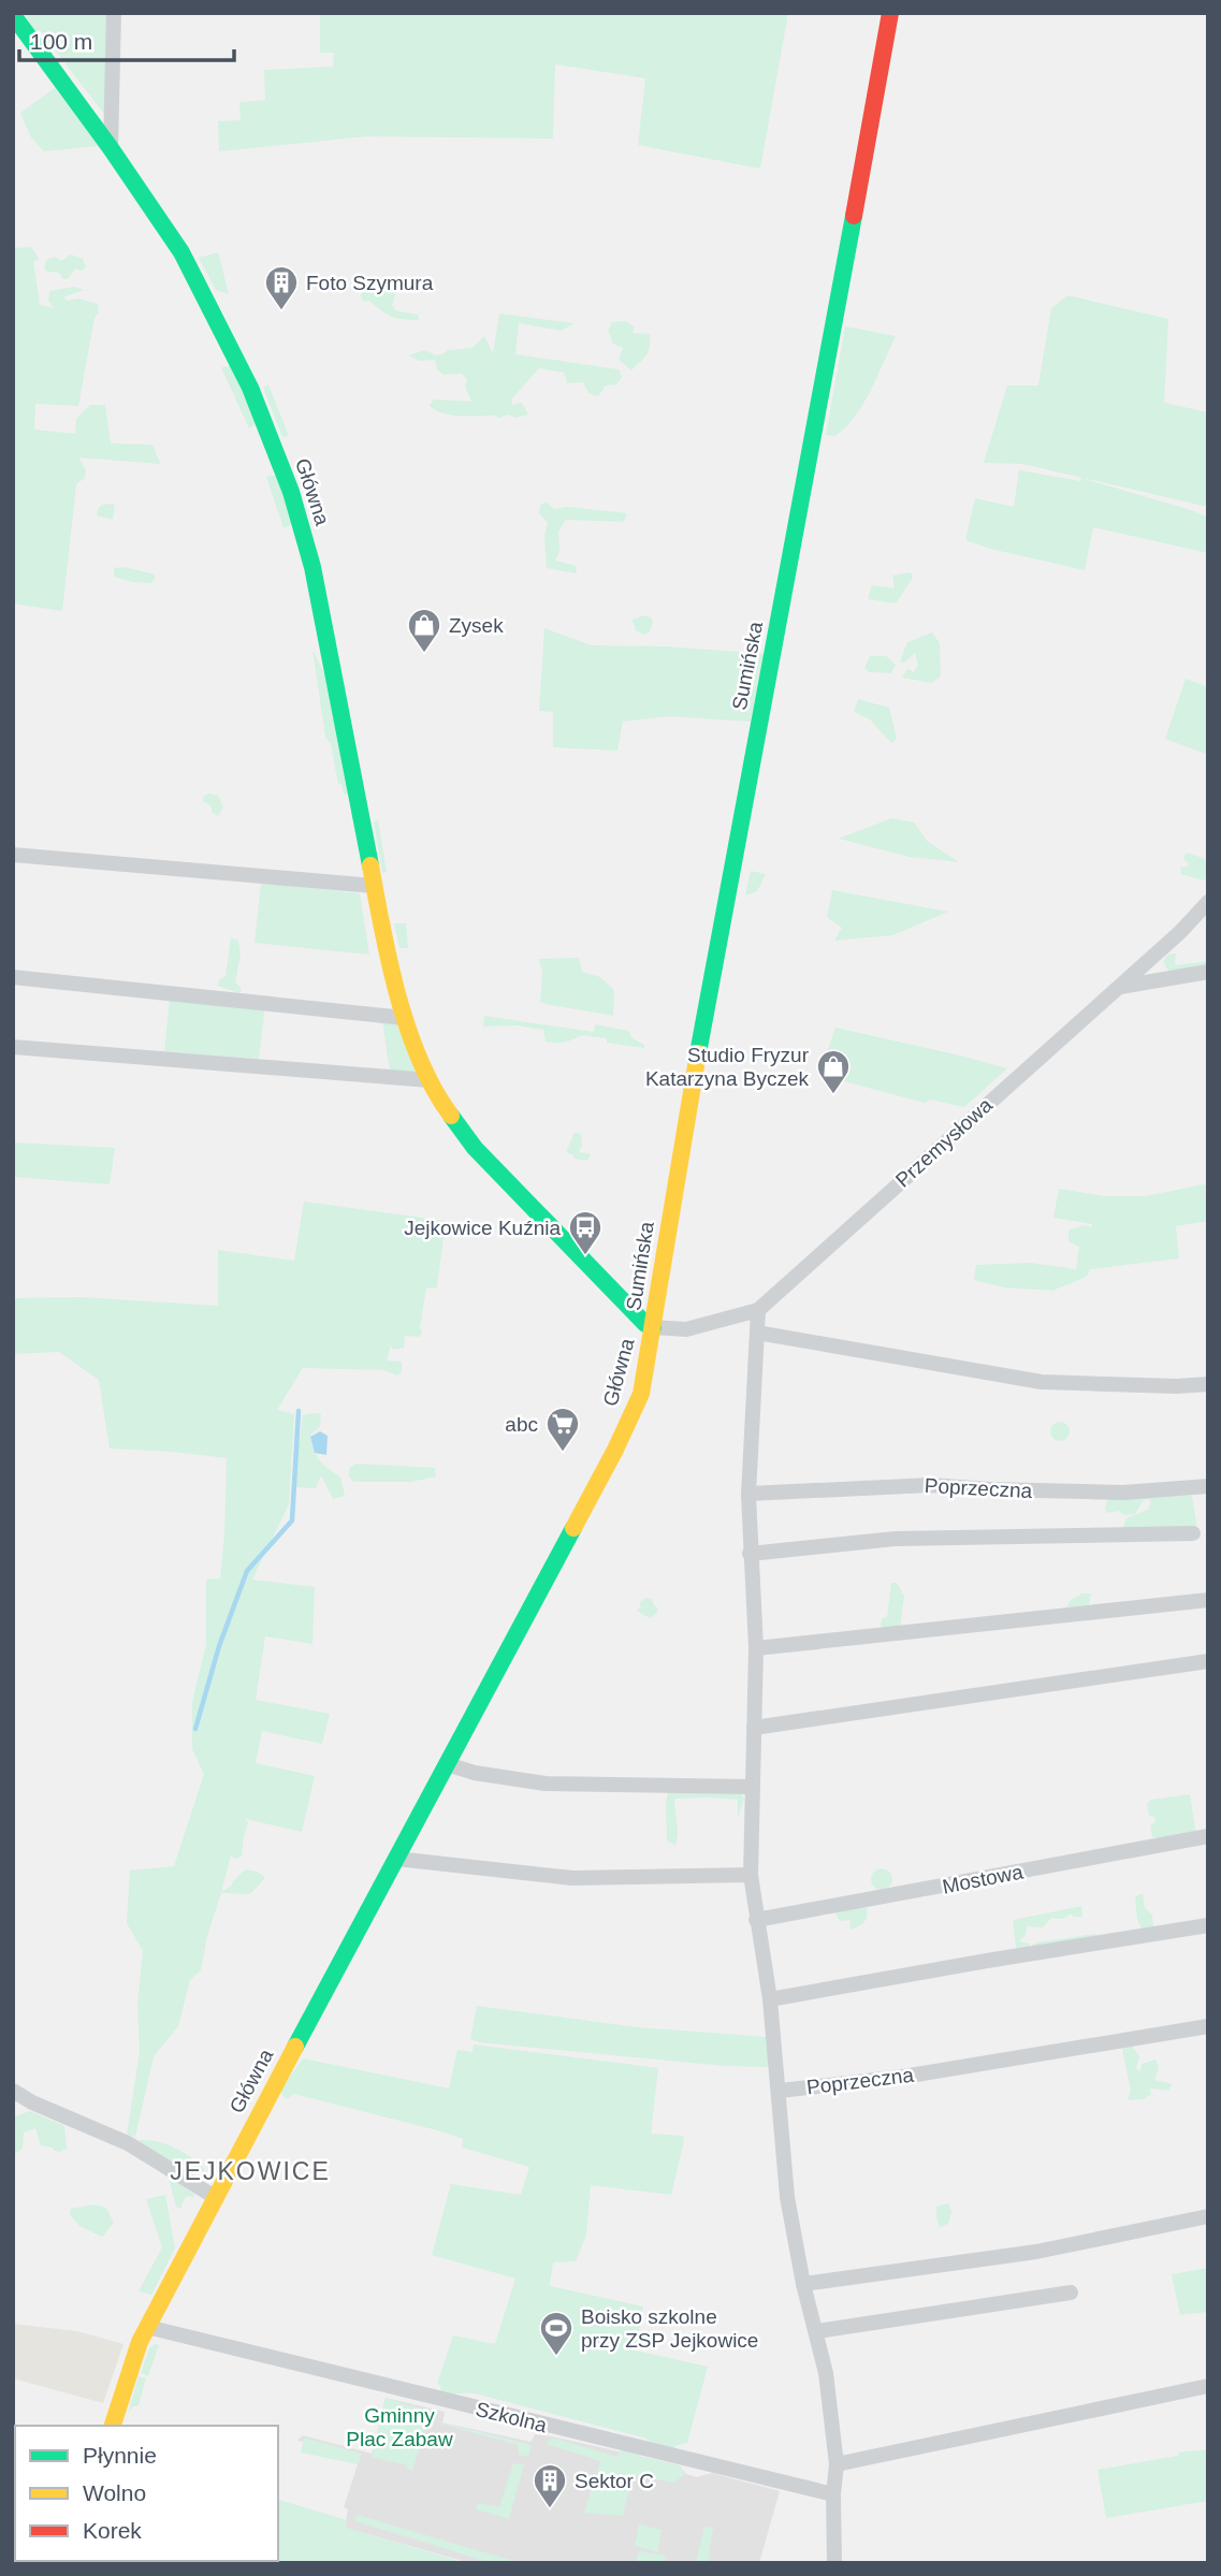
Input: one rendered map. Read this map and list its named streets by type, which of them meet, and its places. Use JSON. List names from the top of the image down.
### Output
{
  "streets": {
    "street": [
      "Główna",
      "Sumińska",
      "Przemysłowa",
      "Poprzeczna",
      "Mostowa",
      "Szkolna"
    ]
  },
  "crossings": [
    ["Główna", "Sumińska"],
    ["Główna", "Przemysłowa"],
    ["Główna", "Szkolna"],
    ["Sumińska", "Przemysłowa"],
    ["Przemysłowa", "Poprzeczna"],
    ["Poprzeczna", "Mostowa"],
    ["Poprzeczna", "Szkolna"]
  ],
  "districts": ["JEJKOWICE"],
  "parks": ["Gminny Plac Zabaw"],
  "places": {
    "building": ["Foto Szymura", "Sektor C"],
    "shop": ["Zysek", "Studio Fryzur Katarzyna Byczek"],
    "bus stop": ["Jejkowice Kuźnia"],
    "supermarket": ["abc"],
    "sports": ["Boisko szkolne przy ZSP Jejkowice"]
  },
  "legend": ["Płynnie", "Wolno", "Korek"],
  "scale_bar": "100 m"
}
